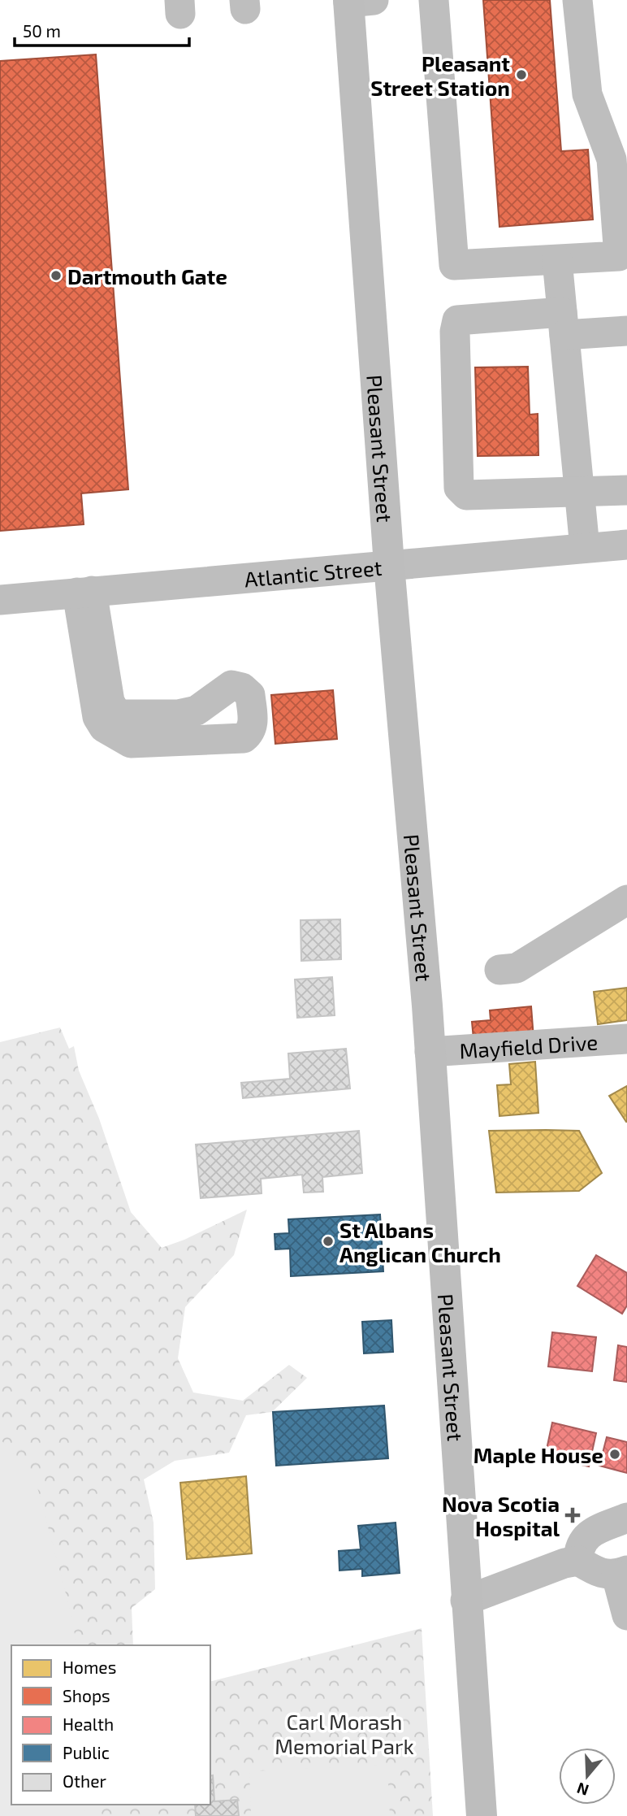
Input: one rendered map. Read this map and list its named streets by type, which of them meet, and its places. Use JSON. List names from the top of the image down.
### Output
{
  "streets": {
    "main road": ["Pleasant Street"],
    "street": ["Atlantic Street", "Mayfield Drive"]
  },
  "crossings": [
    ["Pleasant Street", "Atlantic Street"],
    ["Pleasant Street", "Mayfield Drive"]
  ],
  "parks": ["Carl Morash Memorial Park"],
  "places": {
    "other": [
      "Pleasant Street Station",
      "Dartmouth Gate",
      "St Albans Anglican Church",
      "Maple House"
    ],
    "health": ["Nova Scotia Hospital"]
  },
  "legend": [
    "Homes",
    "Shops",
    "Health",
    "Public",
    "Other"
  ],
  "scale_bar": "50 m",
  "north": "bottom"
}
